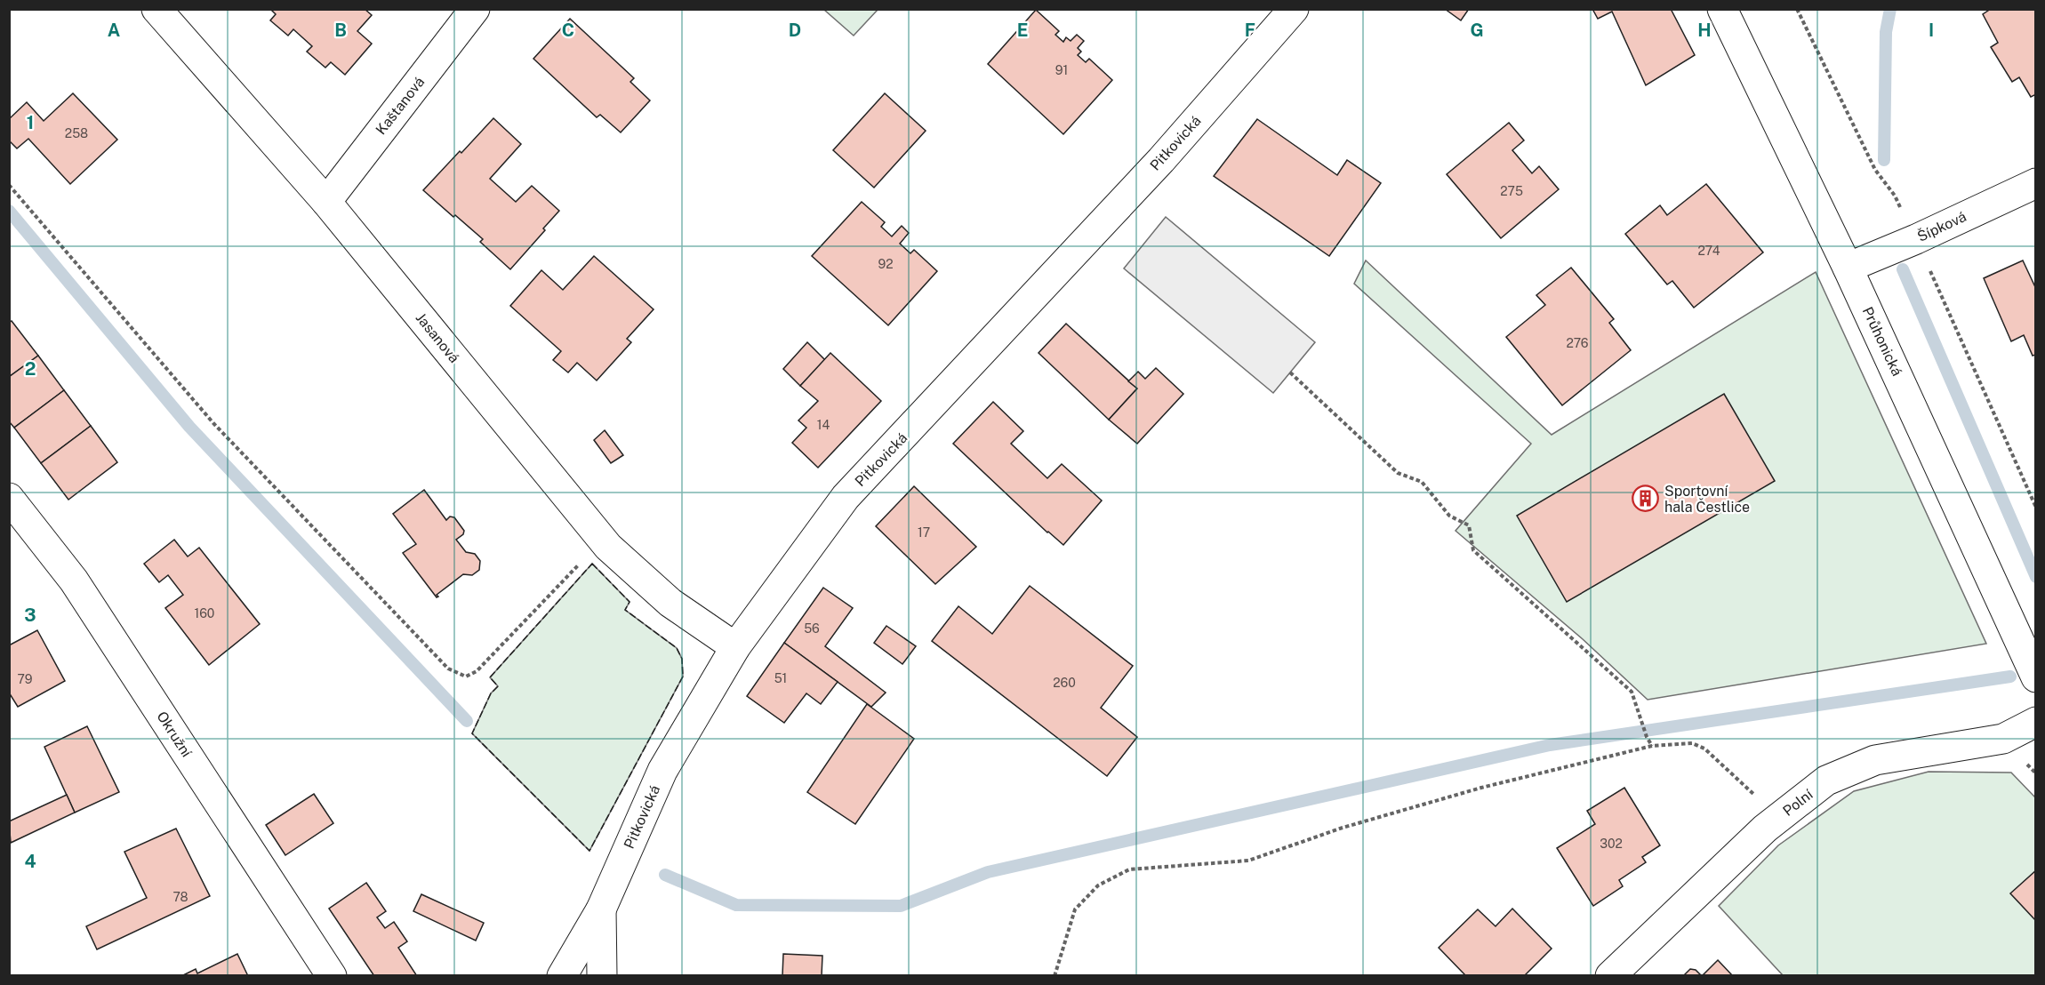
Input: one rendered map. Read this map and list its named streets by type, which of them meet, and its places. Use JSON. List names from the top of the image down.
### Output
{
  "streets": {
    "street": [
      "Kaštanová",
      "Pitkovická",
      "Šípková",
      "Jasanová",
      "Průhonická",
      "Okružní",
      "Polní"
    ]
  },
  "crossings": [
    ["Kaštanová", "Jasanová"],
    ["Pitkovická", "Jasanová"],
    ["Šípková", "Průhonická"]
  ],
  "places": {
    "building": ["Sportovní hala Čestlice"]
  },
  "house_numbers": [
    "91",
    "258",
    "275",
    "274",
    "92",
    "276",
    "14",
    "17",
    "160",
    "56",
    "51",
    "79",
    "260",
    "302",
    "78"
  ],
  "grid": {
    "columns": [
      "A",
      "B",
      "C",
      "D",
      "E",
      "F",
      "G",
      "H",
      "I"
    ],
    "rows": [
      "1",
      "2",
      "3",
      "4"
    ]
  }
}
